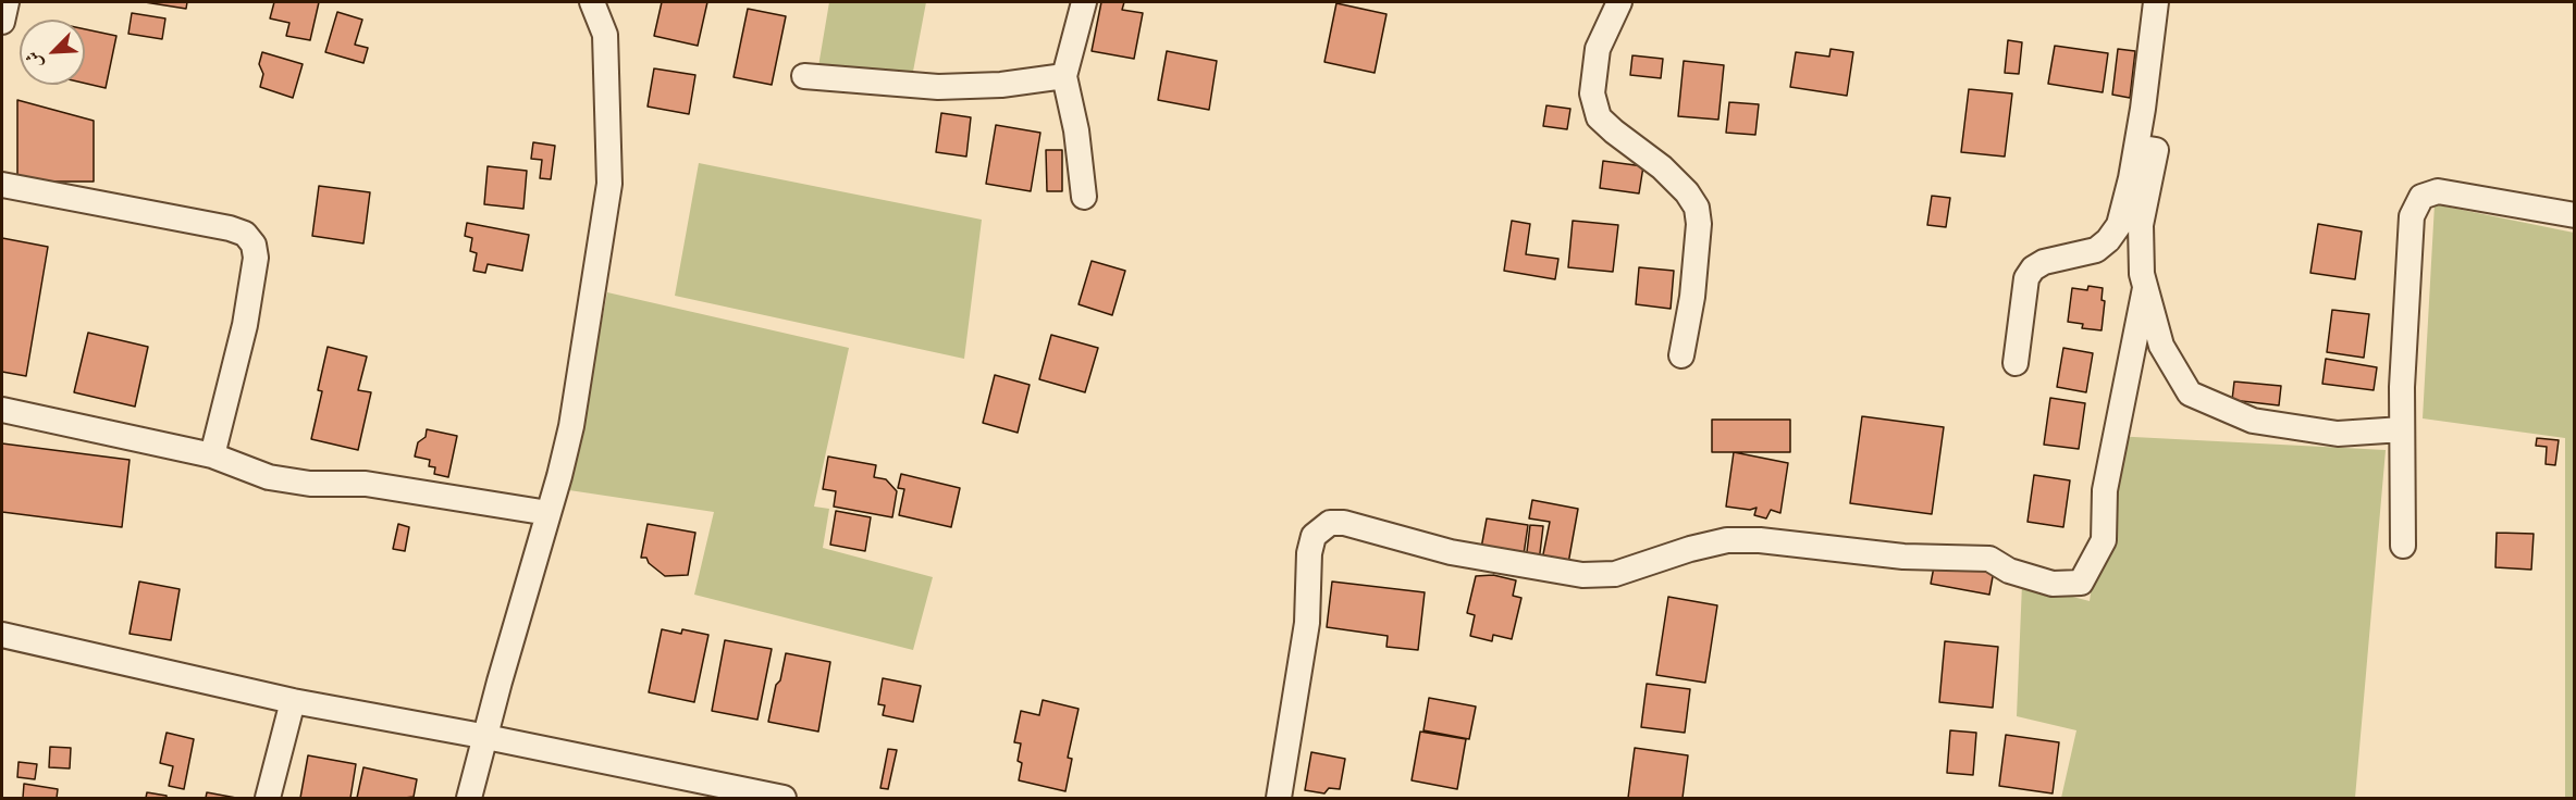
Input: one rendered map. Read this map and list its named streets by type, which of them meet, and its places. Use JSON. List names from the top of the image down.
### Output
{
  "north": "bottom left"
}
